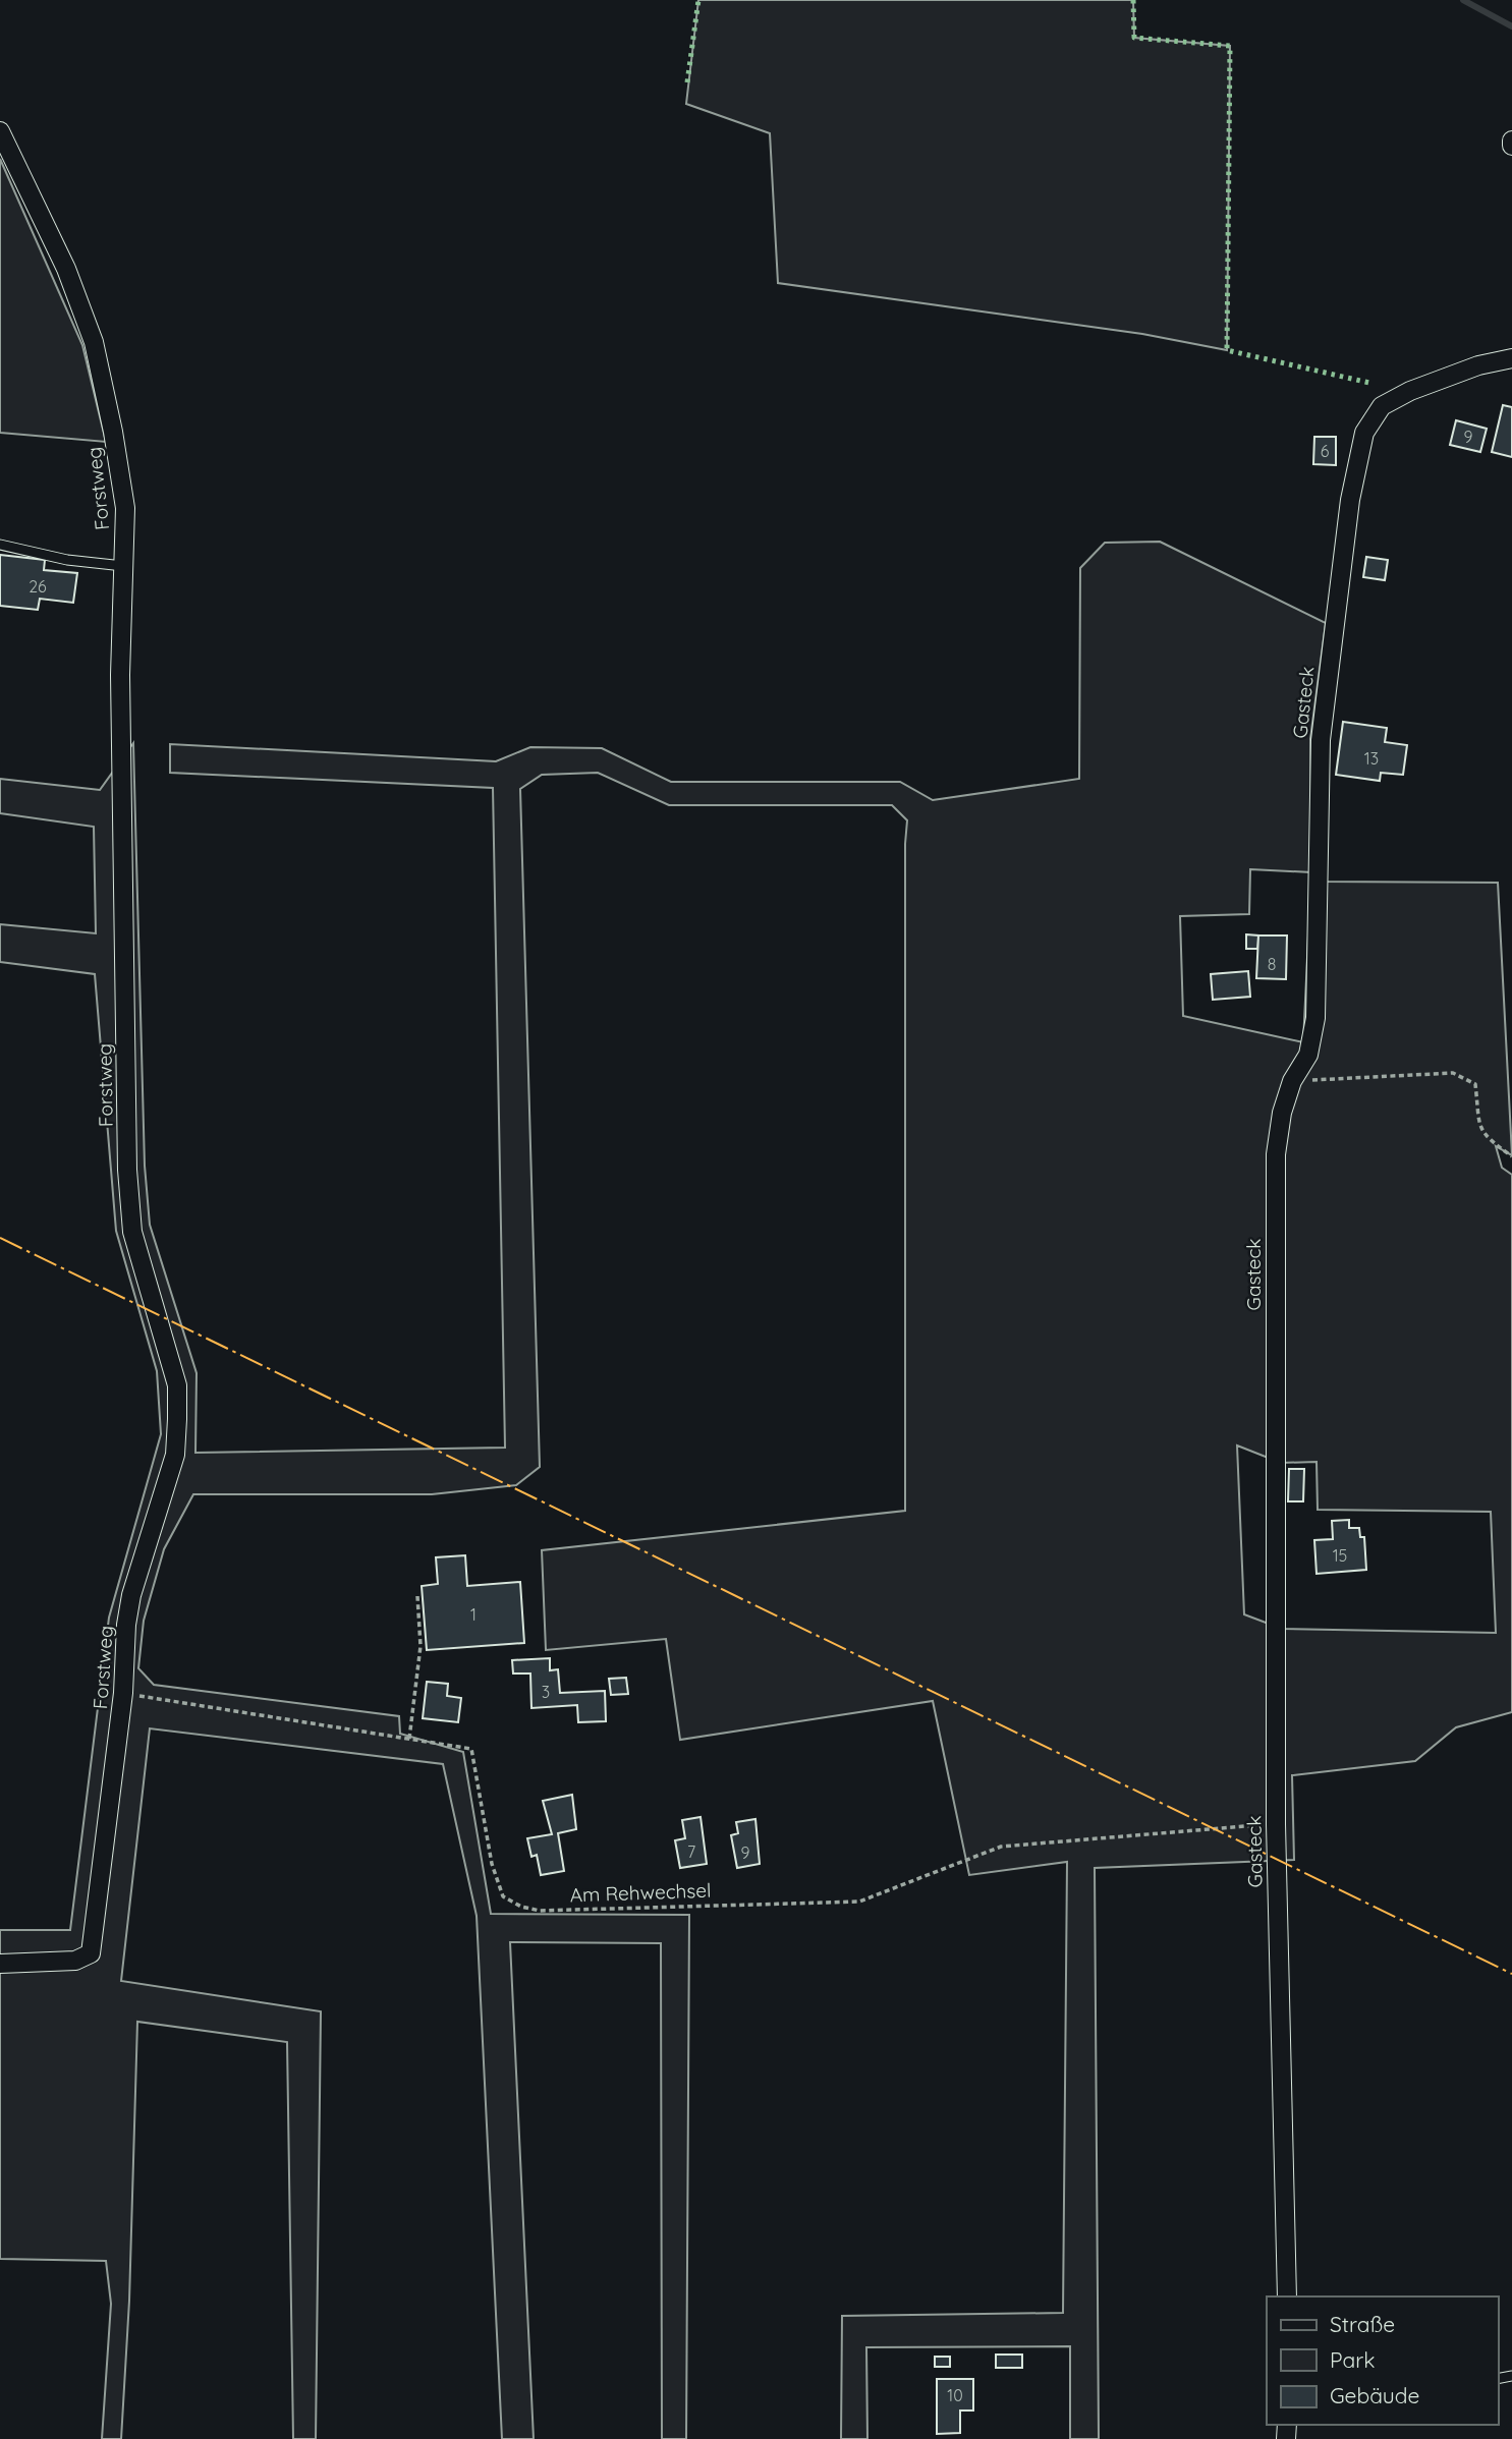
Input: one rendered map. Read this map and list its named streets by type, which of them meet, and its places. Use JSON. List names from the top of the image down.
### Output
{
  "streets": {
    "street": ["Forstweg", "Gasteck"],
    "path": ["Am Rehwechsel"]
  },
  "crossings": [
    ["Forstweg", "Am Rehwechsel"],
    ["Gasteck", "Am Rehwechsel"]
  ],
  "house_numbers": [
    "9",
    "6",
    "26",
    "13",
    "8",
    "15",
    "1",
    "3",
    "7",
    "9",
    "10"
  ],
  "legend": ["Straße", "Park", "Gebäude"]
}
